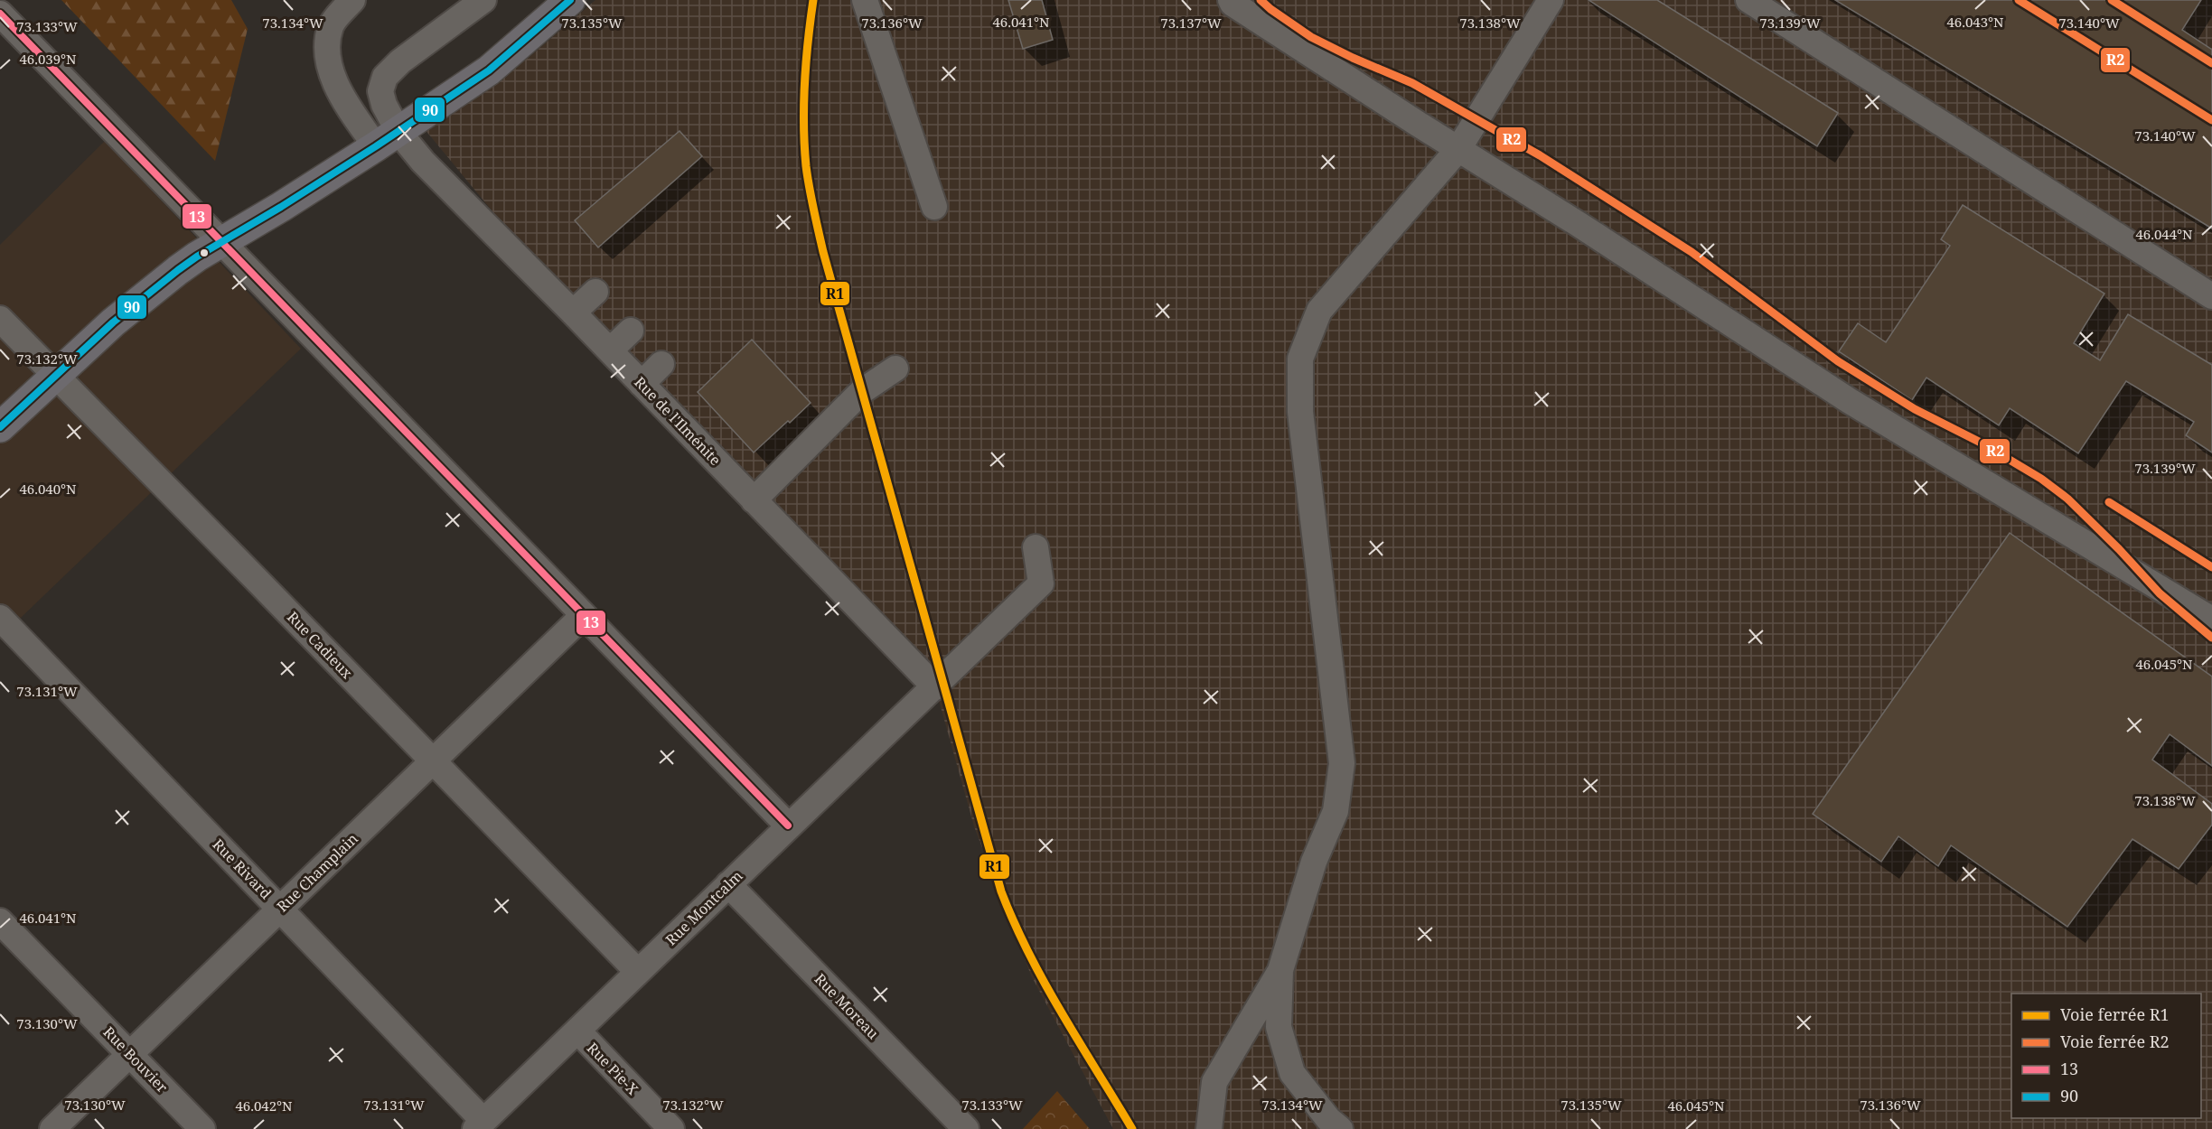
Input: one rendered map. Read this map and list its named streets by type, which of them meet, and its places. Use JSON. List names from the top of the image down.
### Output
{
  "streets": {
    "street": [
      "Rue de l'Ilménite",
      "Rue Cadieux",
      "Rue Rivard",
      "Rue Champlain",
      "Rue Montcalm",
      "Rue Moreau",
      "Rue Bouvier",
      "Rue Pie-X"
    ]
  },
  "crossings": [
    ["Rue de l'Ilménite", "Rue Montcalm"],
    ["Rue Cadieux", "Rue Champlain"],
    ["Rue Cadieux", "Rue Montcalm"],
    ["Rue Rivard", "Rue Champlain"],
    ["Rue Rivard", "Rue Montcalm"],
    ["Rue Champlain", "Rue Bouvier"],
    ["Rue Montcalm", "Rue Moreau"],
    ["Rue Montcalm", "Rue Pie-X"]
  ],
  "lines": [
    "rail line R1",
    "rail line R2",
    "transit line 90",
    "transit line 13"
  ],
  "legend": [
    "Voie ferrée R1",
    "Voie ferrée R2",
    "13",
    "90"
  ],
  "coordinates": [
    "46.041°N",
    "46.043°N",
    "73.134°W",
    "73.135°W",
    "73.136°W",
    "73.137°W",
    "73.138°W",
    "73.139°W",
    "73.140°W",
    "73.133°W",
    "46.039°N",
    "46.044°N",
    "73.132°W",
    "46.040°N",
    "46.045°N",
    "73.131°W",
    "73.130°W",
    "46.042°N"
  ]
}
